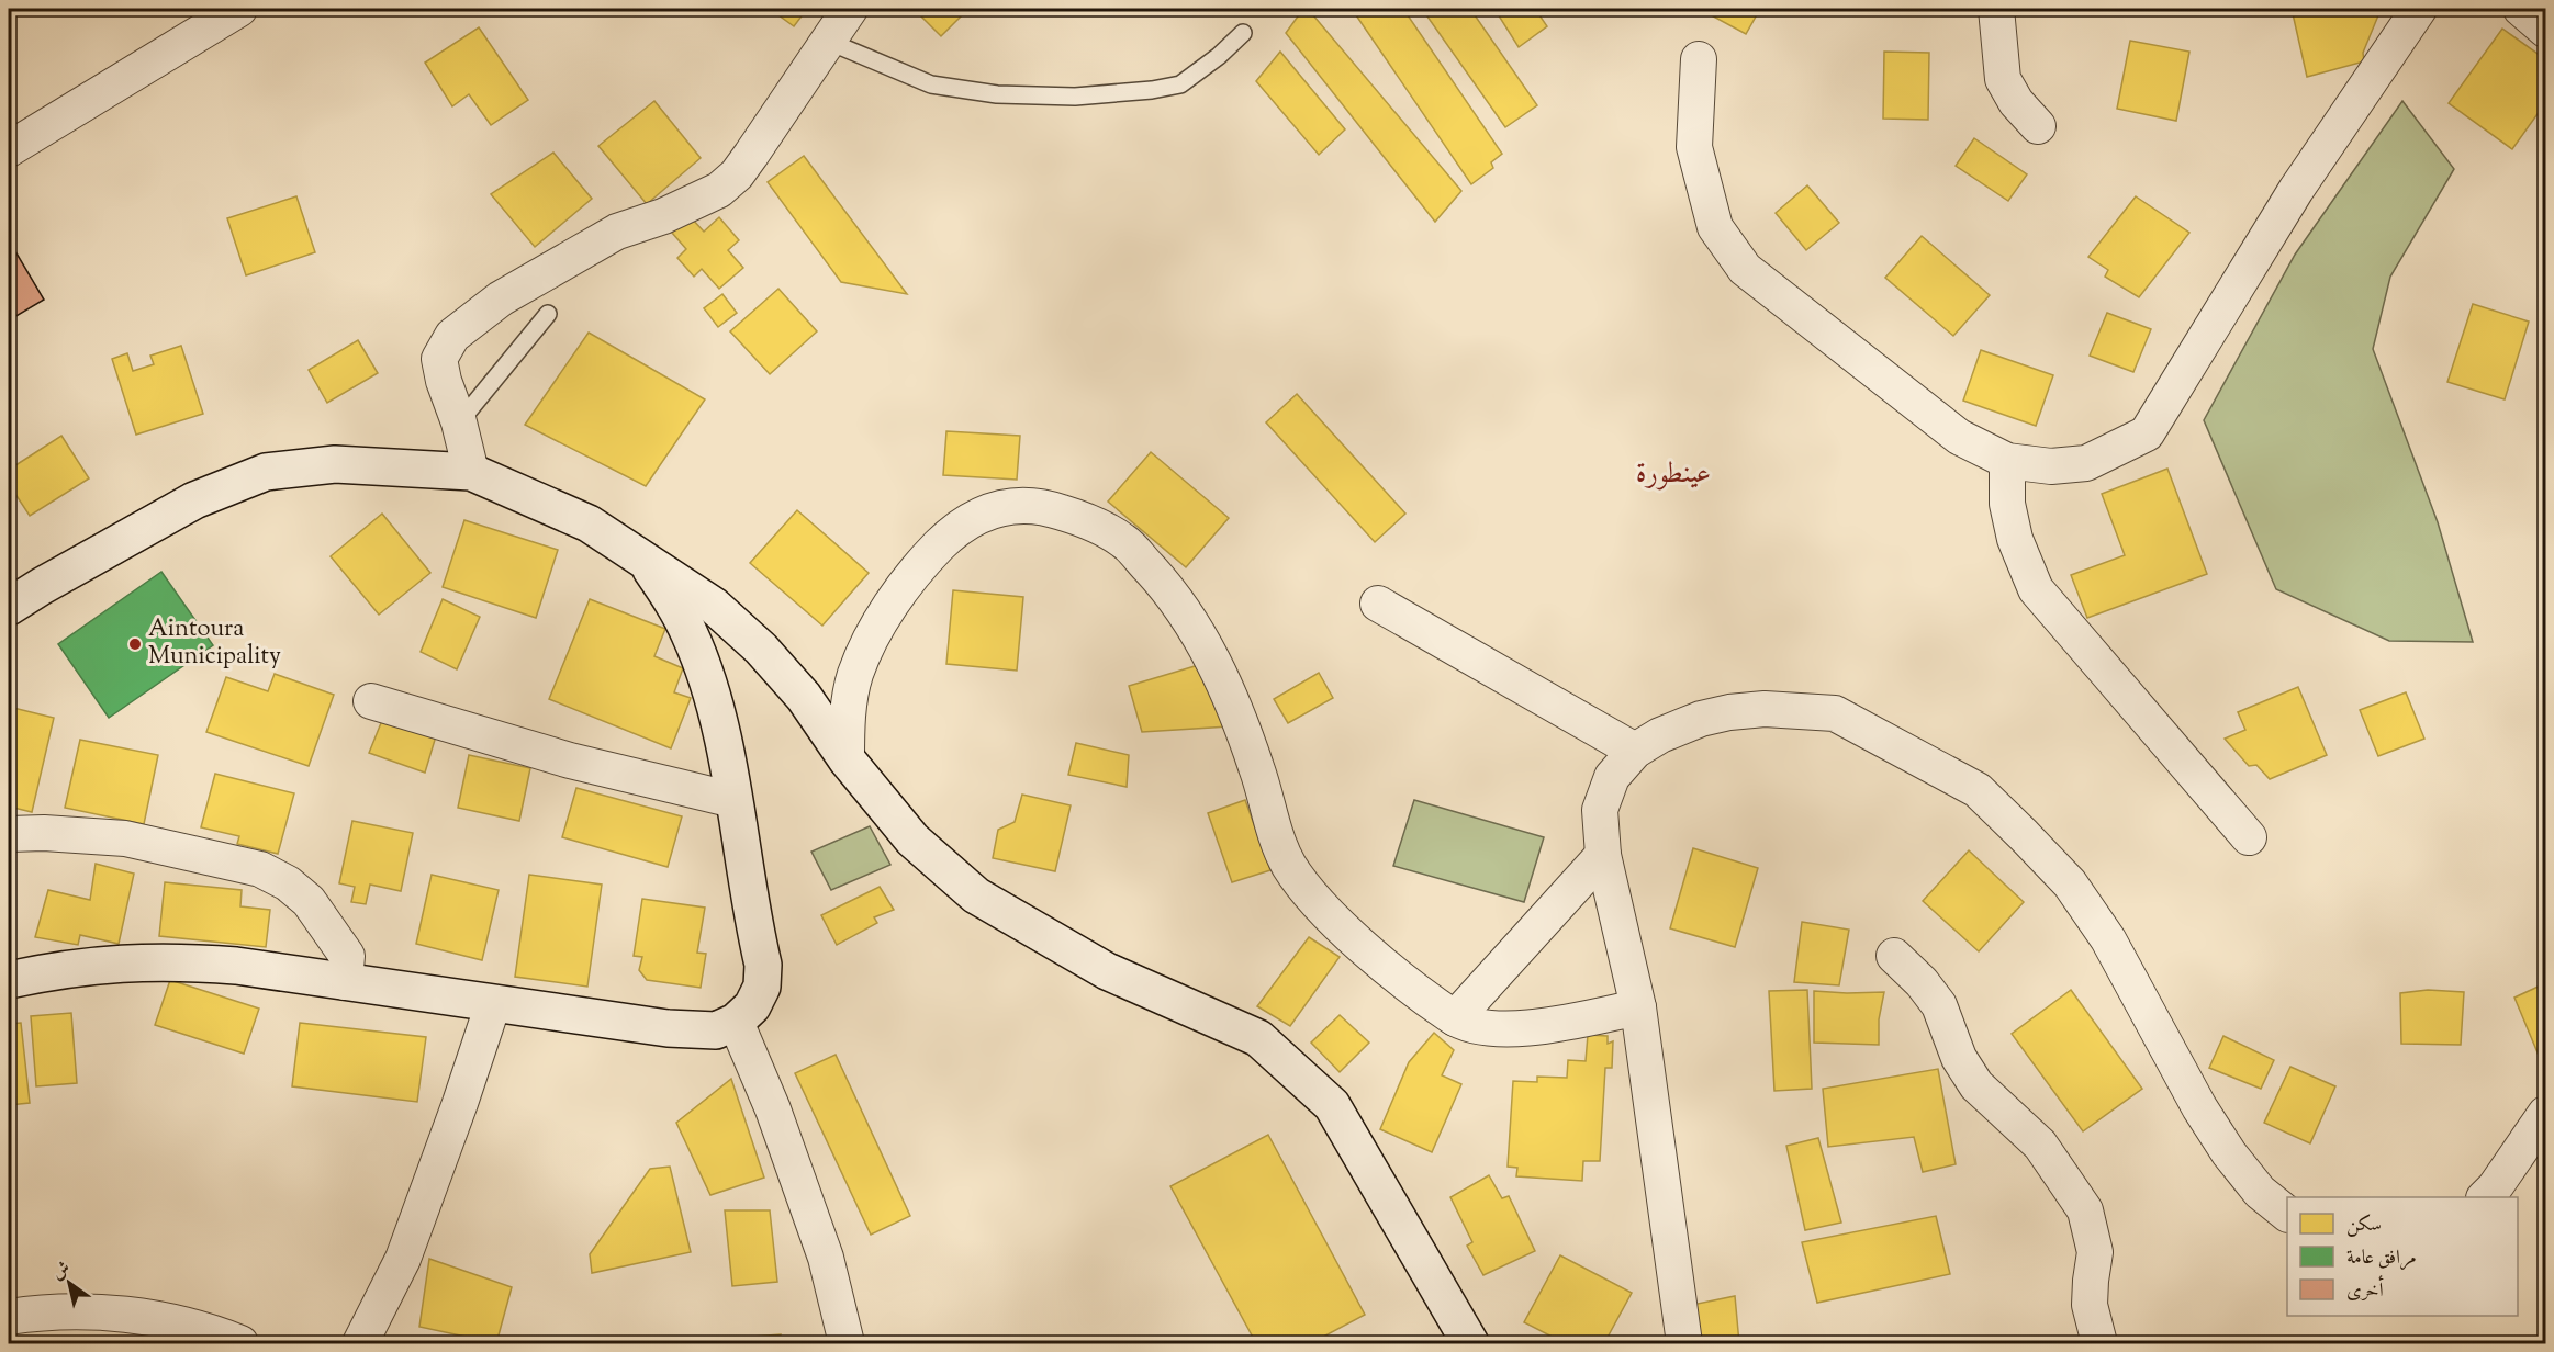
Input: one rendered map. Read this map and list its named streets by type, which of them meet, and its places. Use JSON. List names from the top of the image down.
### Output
{
  "districts": ["عينطورة"],
  "places": ["Aintoura Municipality"],
  "legend": ["سكن", "مرافق عامة", "أخرى"],
  "north": "top left"
}
